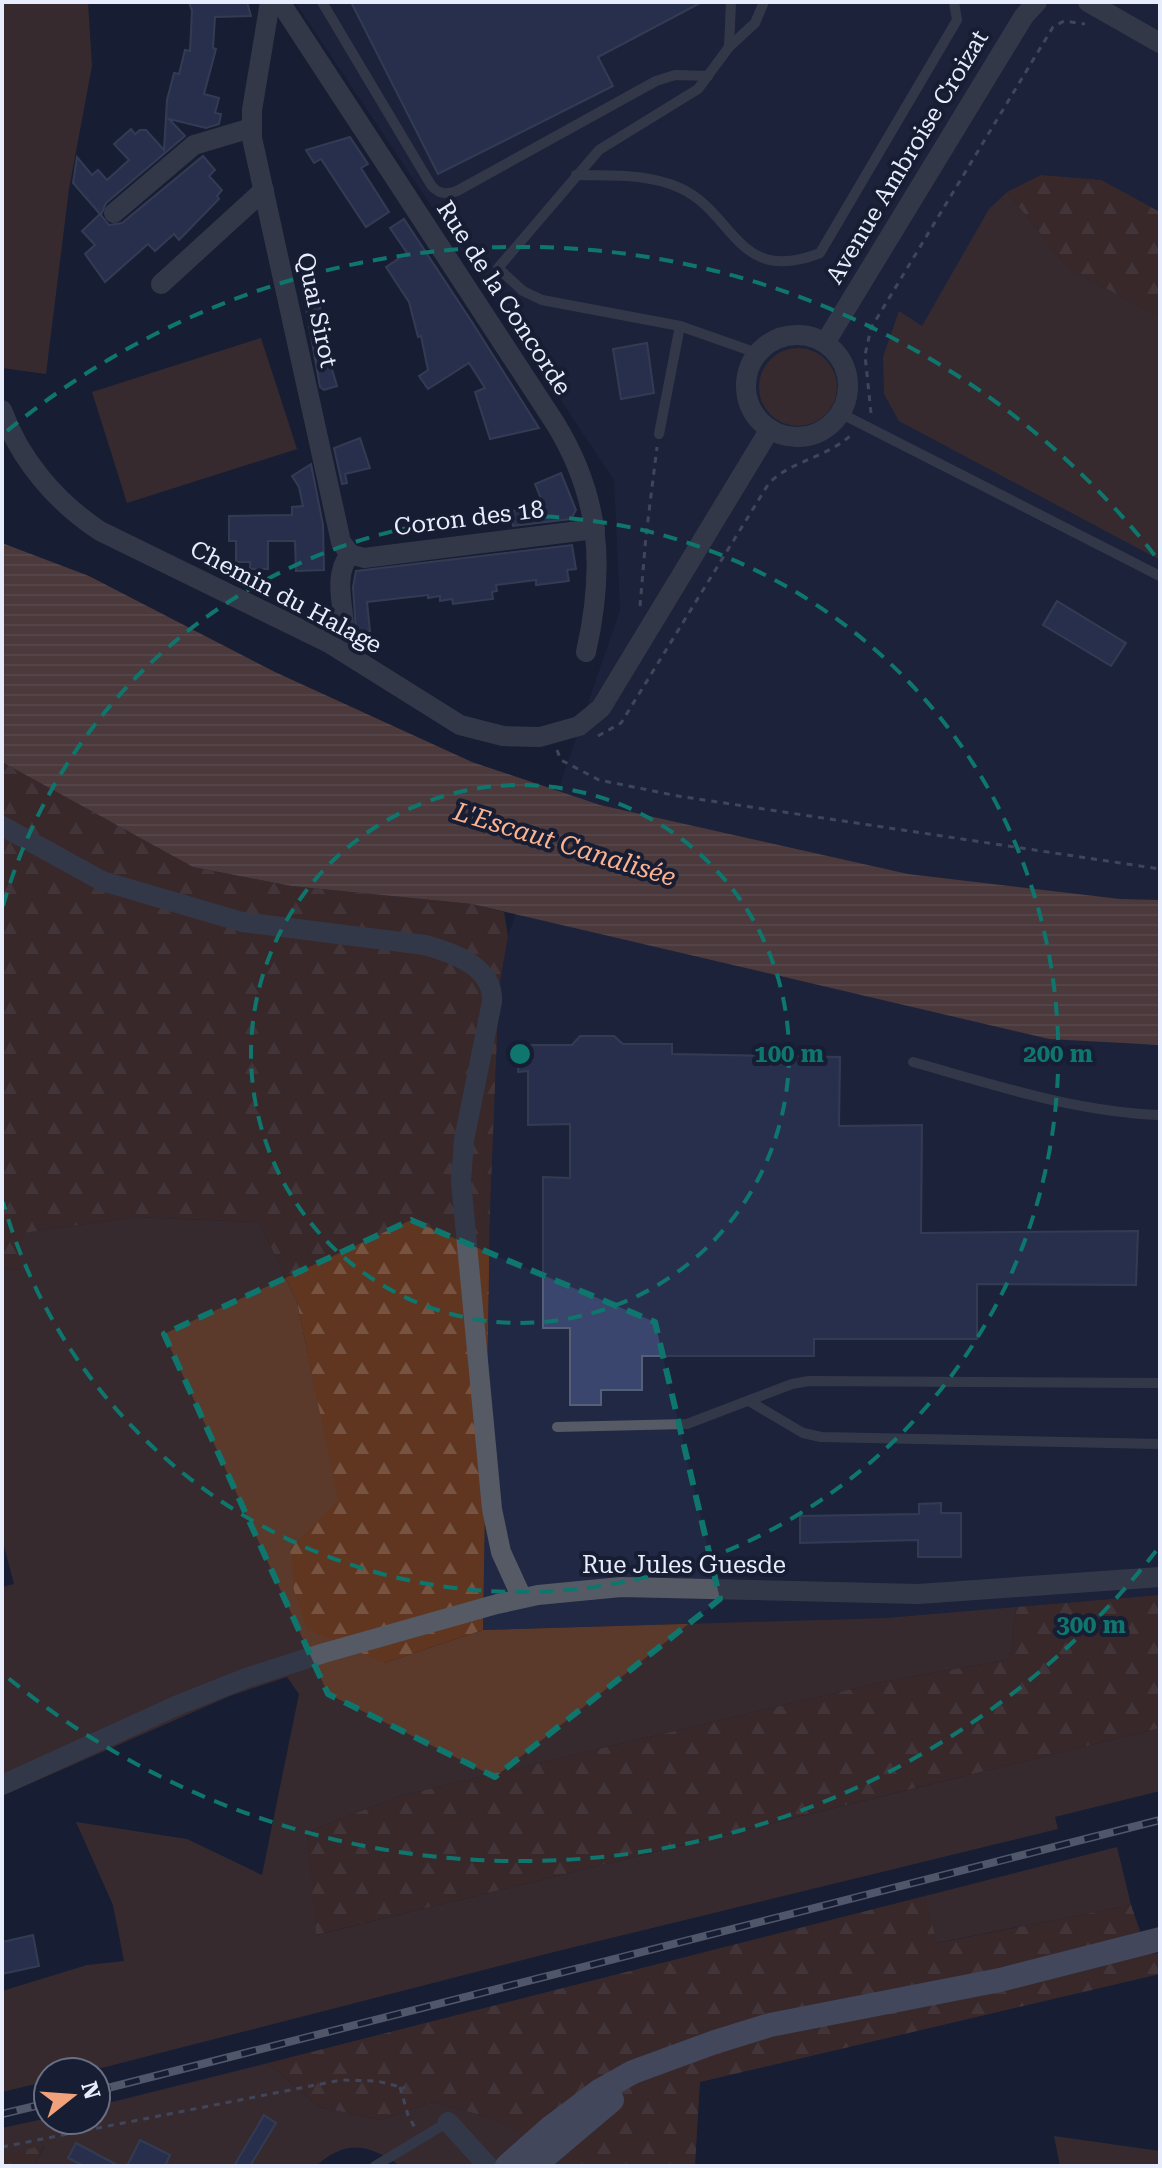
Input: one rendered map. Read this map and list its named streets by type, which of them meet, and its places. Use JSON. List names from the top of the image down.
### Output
{
  "streets": {
    "street": [
      "Avenue Ambroise Croizat",
      "Rue de la Concorde",
      "Quai Sirot",
      "Coron des 18",
      "Chemin du Halage",
      "Rue Jules Guesde"
    ]
  },
  "crossings": [
    ["Avenue Ambroise Croizat", "Chemin du Halage"],
    ["Rue de la Concorde", "Coron des 18"],
    ["Quai Sirot", "Coron des 18"]
  ],
  "water": ["L'Escaut Canalisée"],
  "north": "right",
  "rings": ["100 m", "200 m", "300 m"]
}
